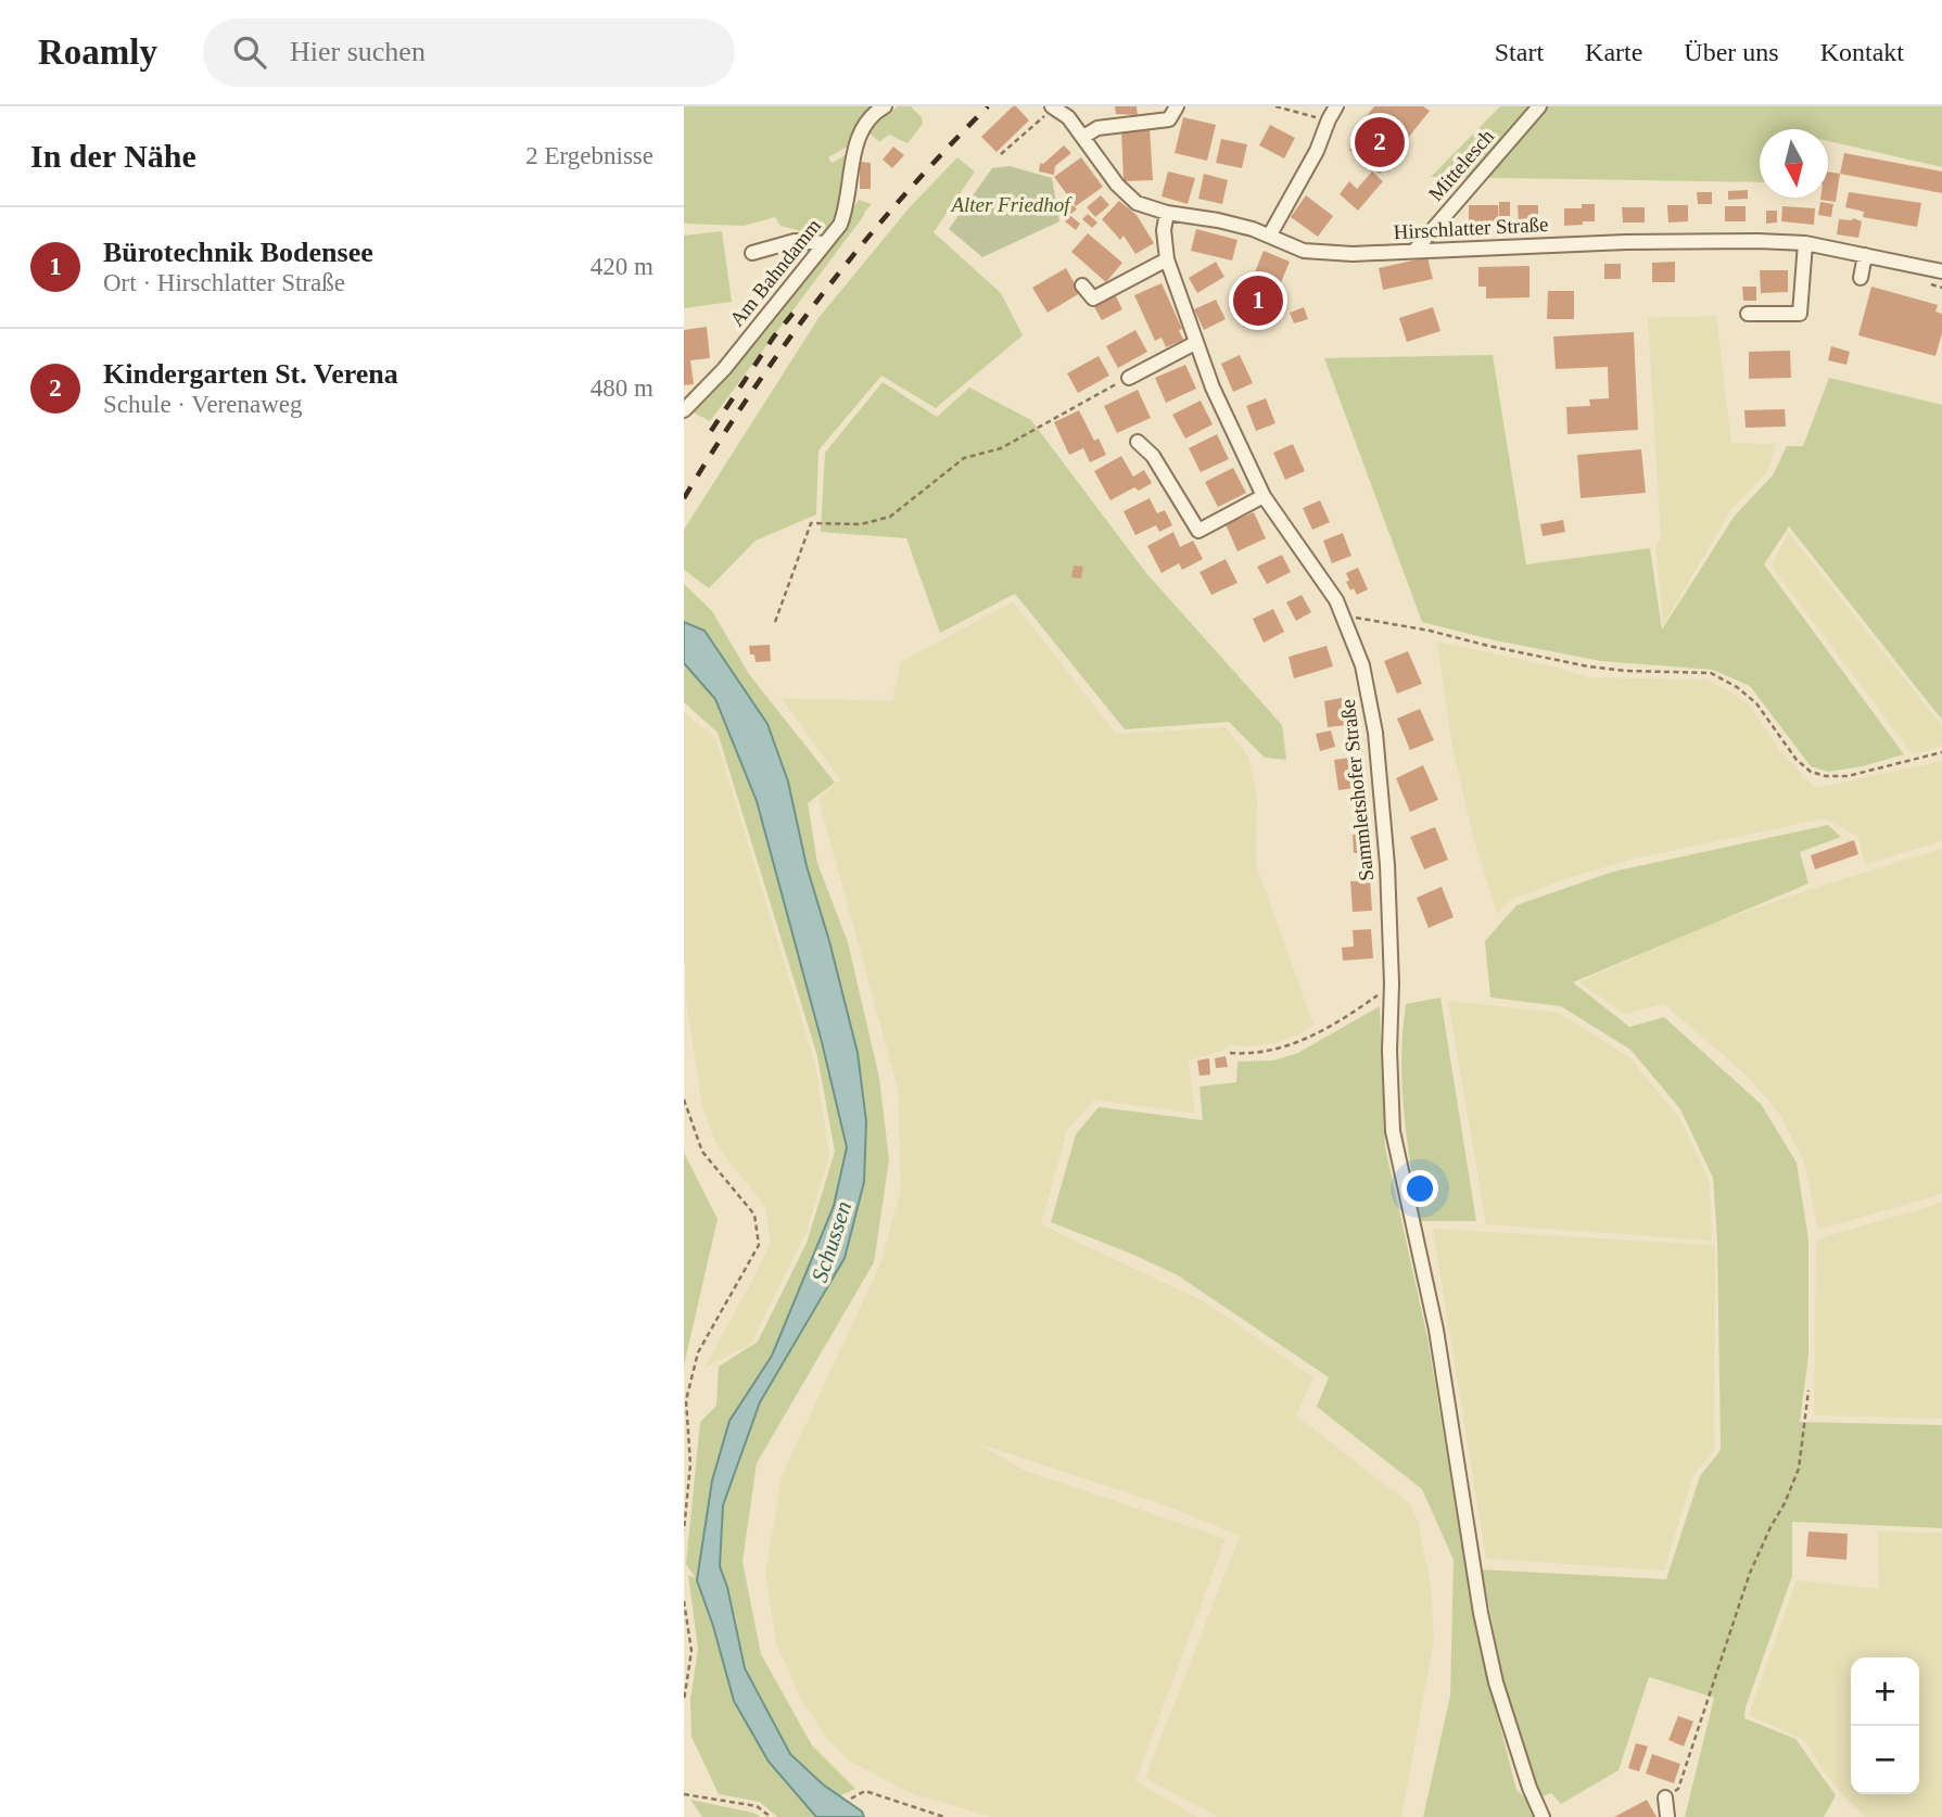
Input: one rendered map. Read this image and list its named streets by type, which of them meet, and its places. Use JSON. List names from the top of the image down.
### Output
{
  "streets": {
    "street": [
      "Mittelesch",
      "Hirschlatter Straße",
      "Am Bahndamm",
      "Sammletshofer Straße"
    ]
  },
  "crossings": [
    ["Mittelesch", "Hirschlatter Straße"],
    ["Hirschlatter Straße", "Sammletshofer Straße"]
  ],
  "water": ["Schussen"],
  "parks": ["Alter Friedhof"],
  "north": "bottom",
  "page": {
    "header": "Roamly",
    "search": "Hier suchen",
    "nav": [
      "Start",
      "Karte",
      "Über uns",
      "Kontakt"
    ],
    "heading": ["In der Nähe", "2 Ergebnisse"],
    "pins": ["2", "1"],
    "list": [
      {
        "mark": "1",
        "name": "Bürotechnik Bodensee",
        "note": "Ort · Hirschlatter Straße",
        "value": "420 m"
      },
      {
        "mark": "2",
        "name": "Kindergarten St. Verena",
        "note": "Schule · Verenaweg",
        "value": "480 m"
      }
    ],
    "map_buttons": ["+", "−"]
  }
}
